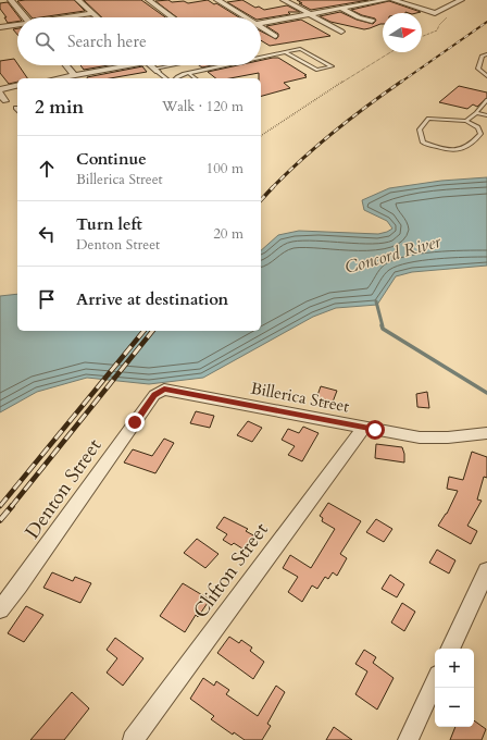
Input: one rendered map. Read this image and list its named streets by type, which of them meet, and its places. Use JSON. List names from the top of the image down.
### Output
{
  "streets": {
    "street": ["Billerica Street", "Denton Street", "Clifton Street"]
  },
  "crossings": [
    ["Billerica Street", "Denton Street"],
    ["Billerica Street", "Clifton Street"]
  ],
  "water": ["Concord River"],
  "north": "right",
  "page": {
    "search": "Search here",
    "heading": ["2 min", "Walk · 120 m"],
    "list": [
      ["Continue", "Billerica Street", "100 m"],
      ["Turn left", "Denton Street", "20 m"],
      "Arrive at destination"
    ],
    "map_buttons": ["+", "−"]
  }
}
